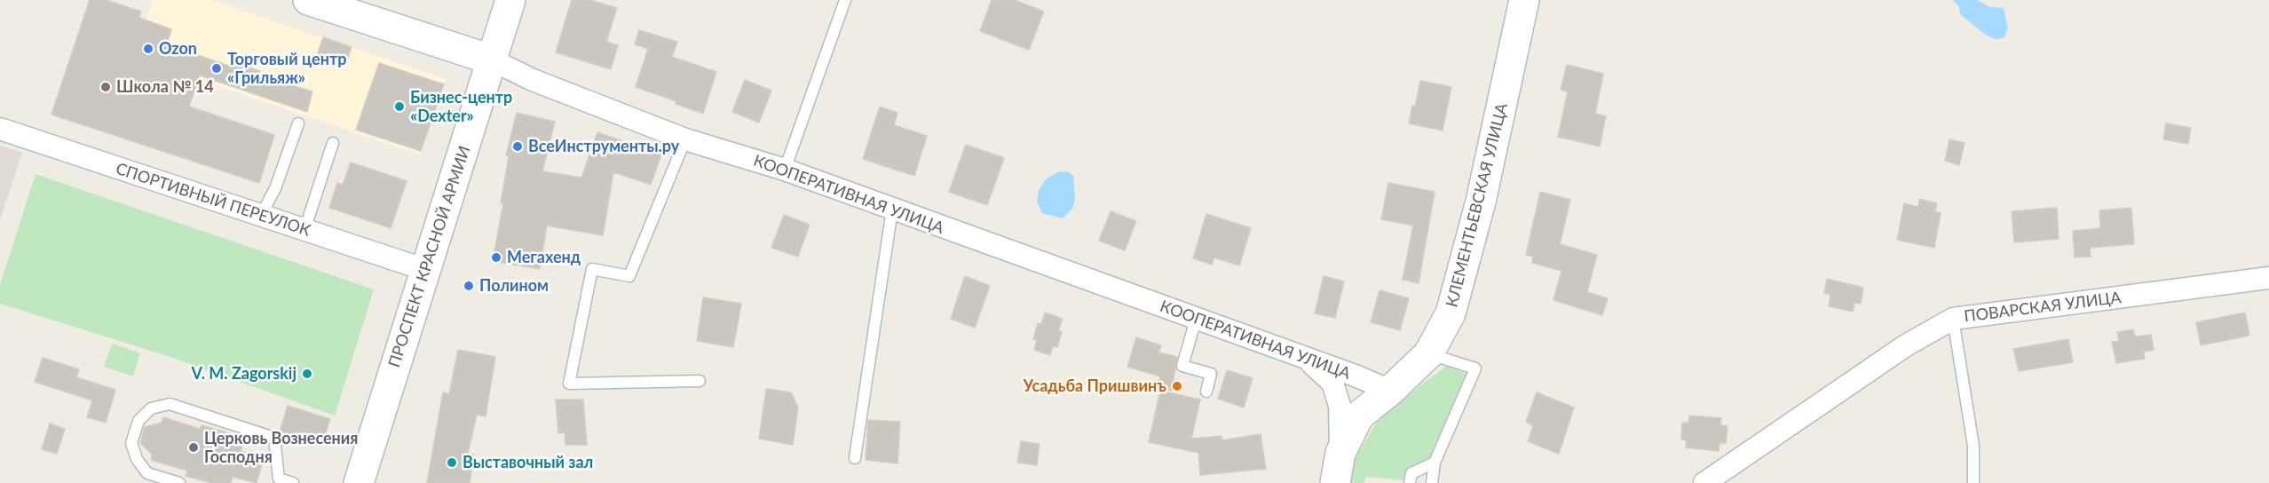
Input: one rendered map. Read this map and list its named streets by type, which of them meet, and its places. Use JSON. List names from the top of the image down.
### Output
{
  "streets": {
    "street": [
      "КООПЕРАТИВНАЯ УЛИЦА",
      "СПОРТИВНЫЙ ПЕРЕУЛОК",
      "КЛЕМЕНТЬЕВСКАЯ УЛИЦА",
      "ПРОСПЕКТ КРАСНОЙ АРМИИ",
      "ПОВАРСКАЯ УЛИЦА"
    ]
  },
  "crossings": [
    ["КООПЕРАТИВНАЯ УЛИЦА", "КЛЕМЕНТЬЕВСКАЯ УЛИЦА"],
    ["КООПЕРАТИВНАЯ УЛИЦА", "ПРОСПЕКТ КРАСНОЙ АРМИИ"],
    ["СПОРТИВНЫЙ ПЕРЕУЛОК", "ПРОСПЕКТ КРАСНОЙ АРМИИ"]
  ],
  "places": [
    "Ozon",
    "Торговый центр «Грильяж»",
    "Школа № 14",
    "Бизнес-центр «Dexter»",
    "ВсеИнструменты.ру",
    "Мегахенд",
    "Полином",
    "V. M. Zagorskij",
    "Усадьба Пришвинъ",
    "Церковь Вознесения Господня",
    "Выставочный зал"
  ]
}
